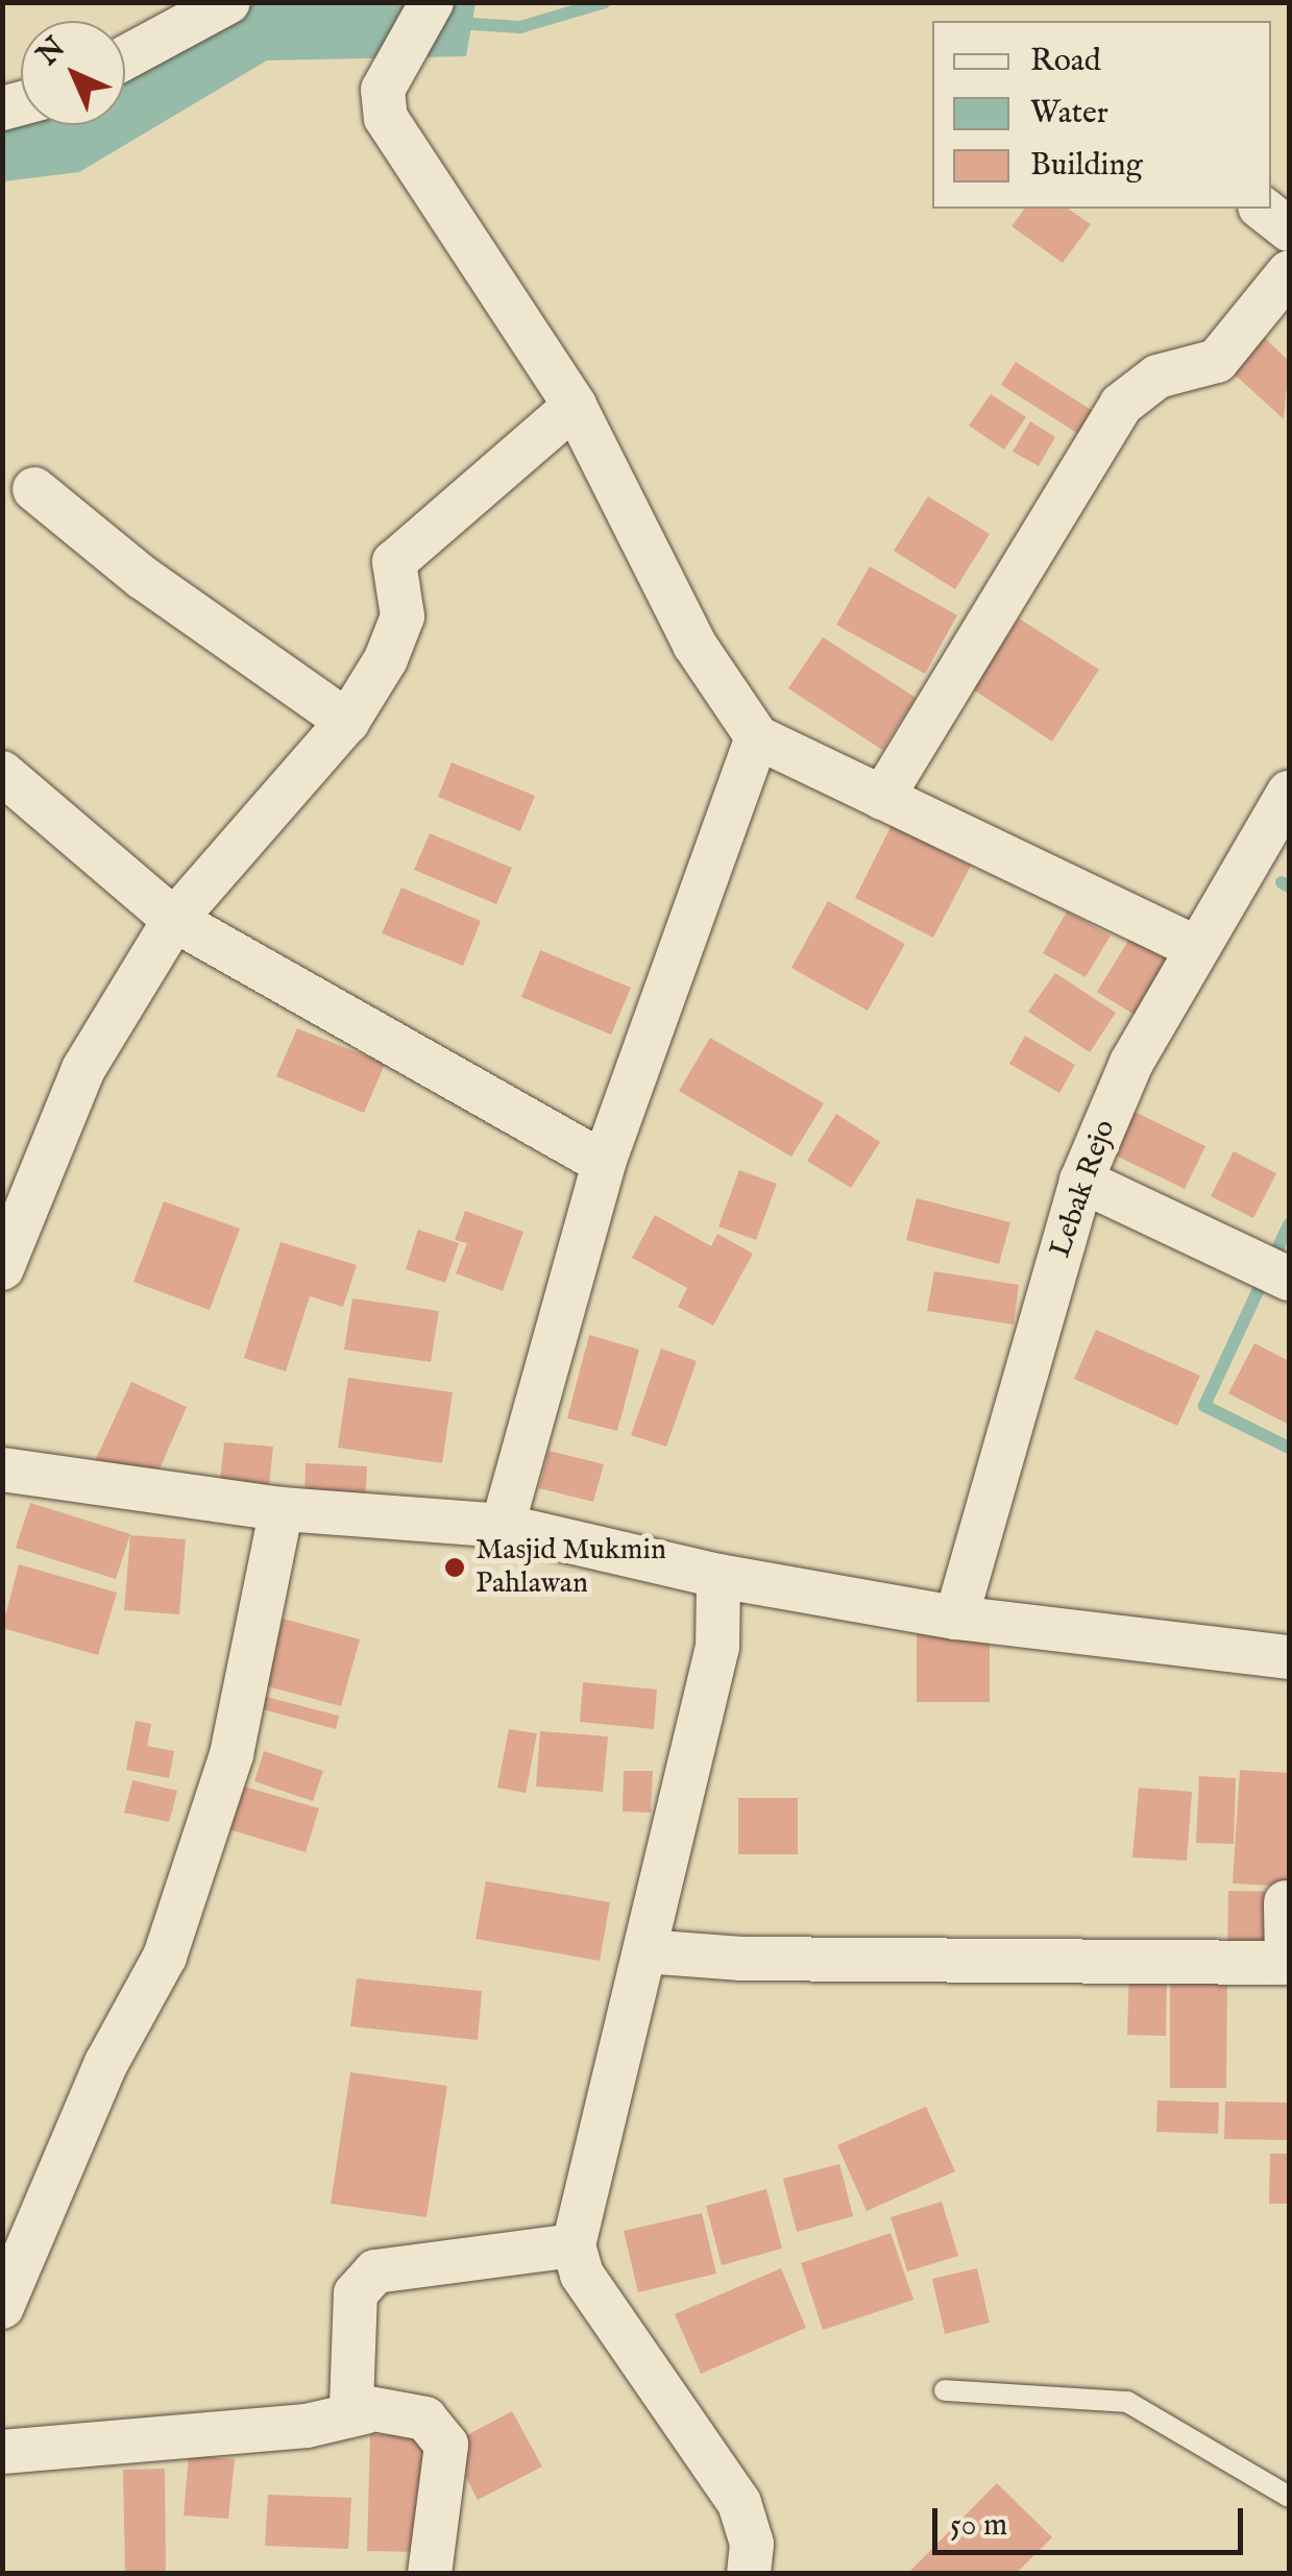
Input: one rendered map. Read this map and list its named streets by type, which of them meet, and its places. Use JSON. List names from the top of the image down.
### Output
{
  "streets": {
    "street": ["Lebak Rejo"]
  },
  "places": ["Masjid Mukmin Pahlawan"],
  "legend": ["Road", "Water", "Building"],
  "scale_bar": "50 m",
  "north": "top left"
}
